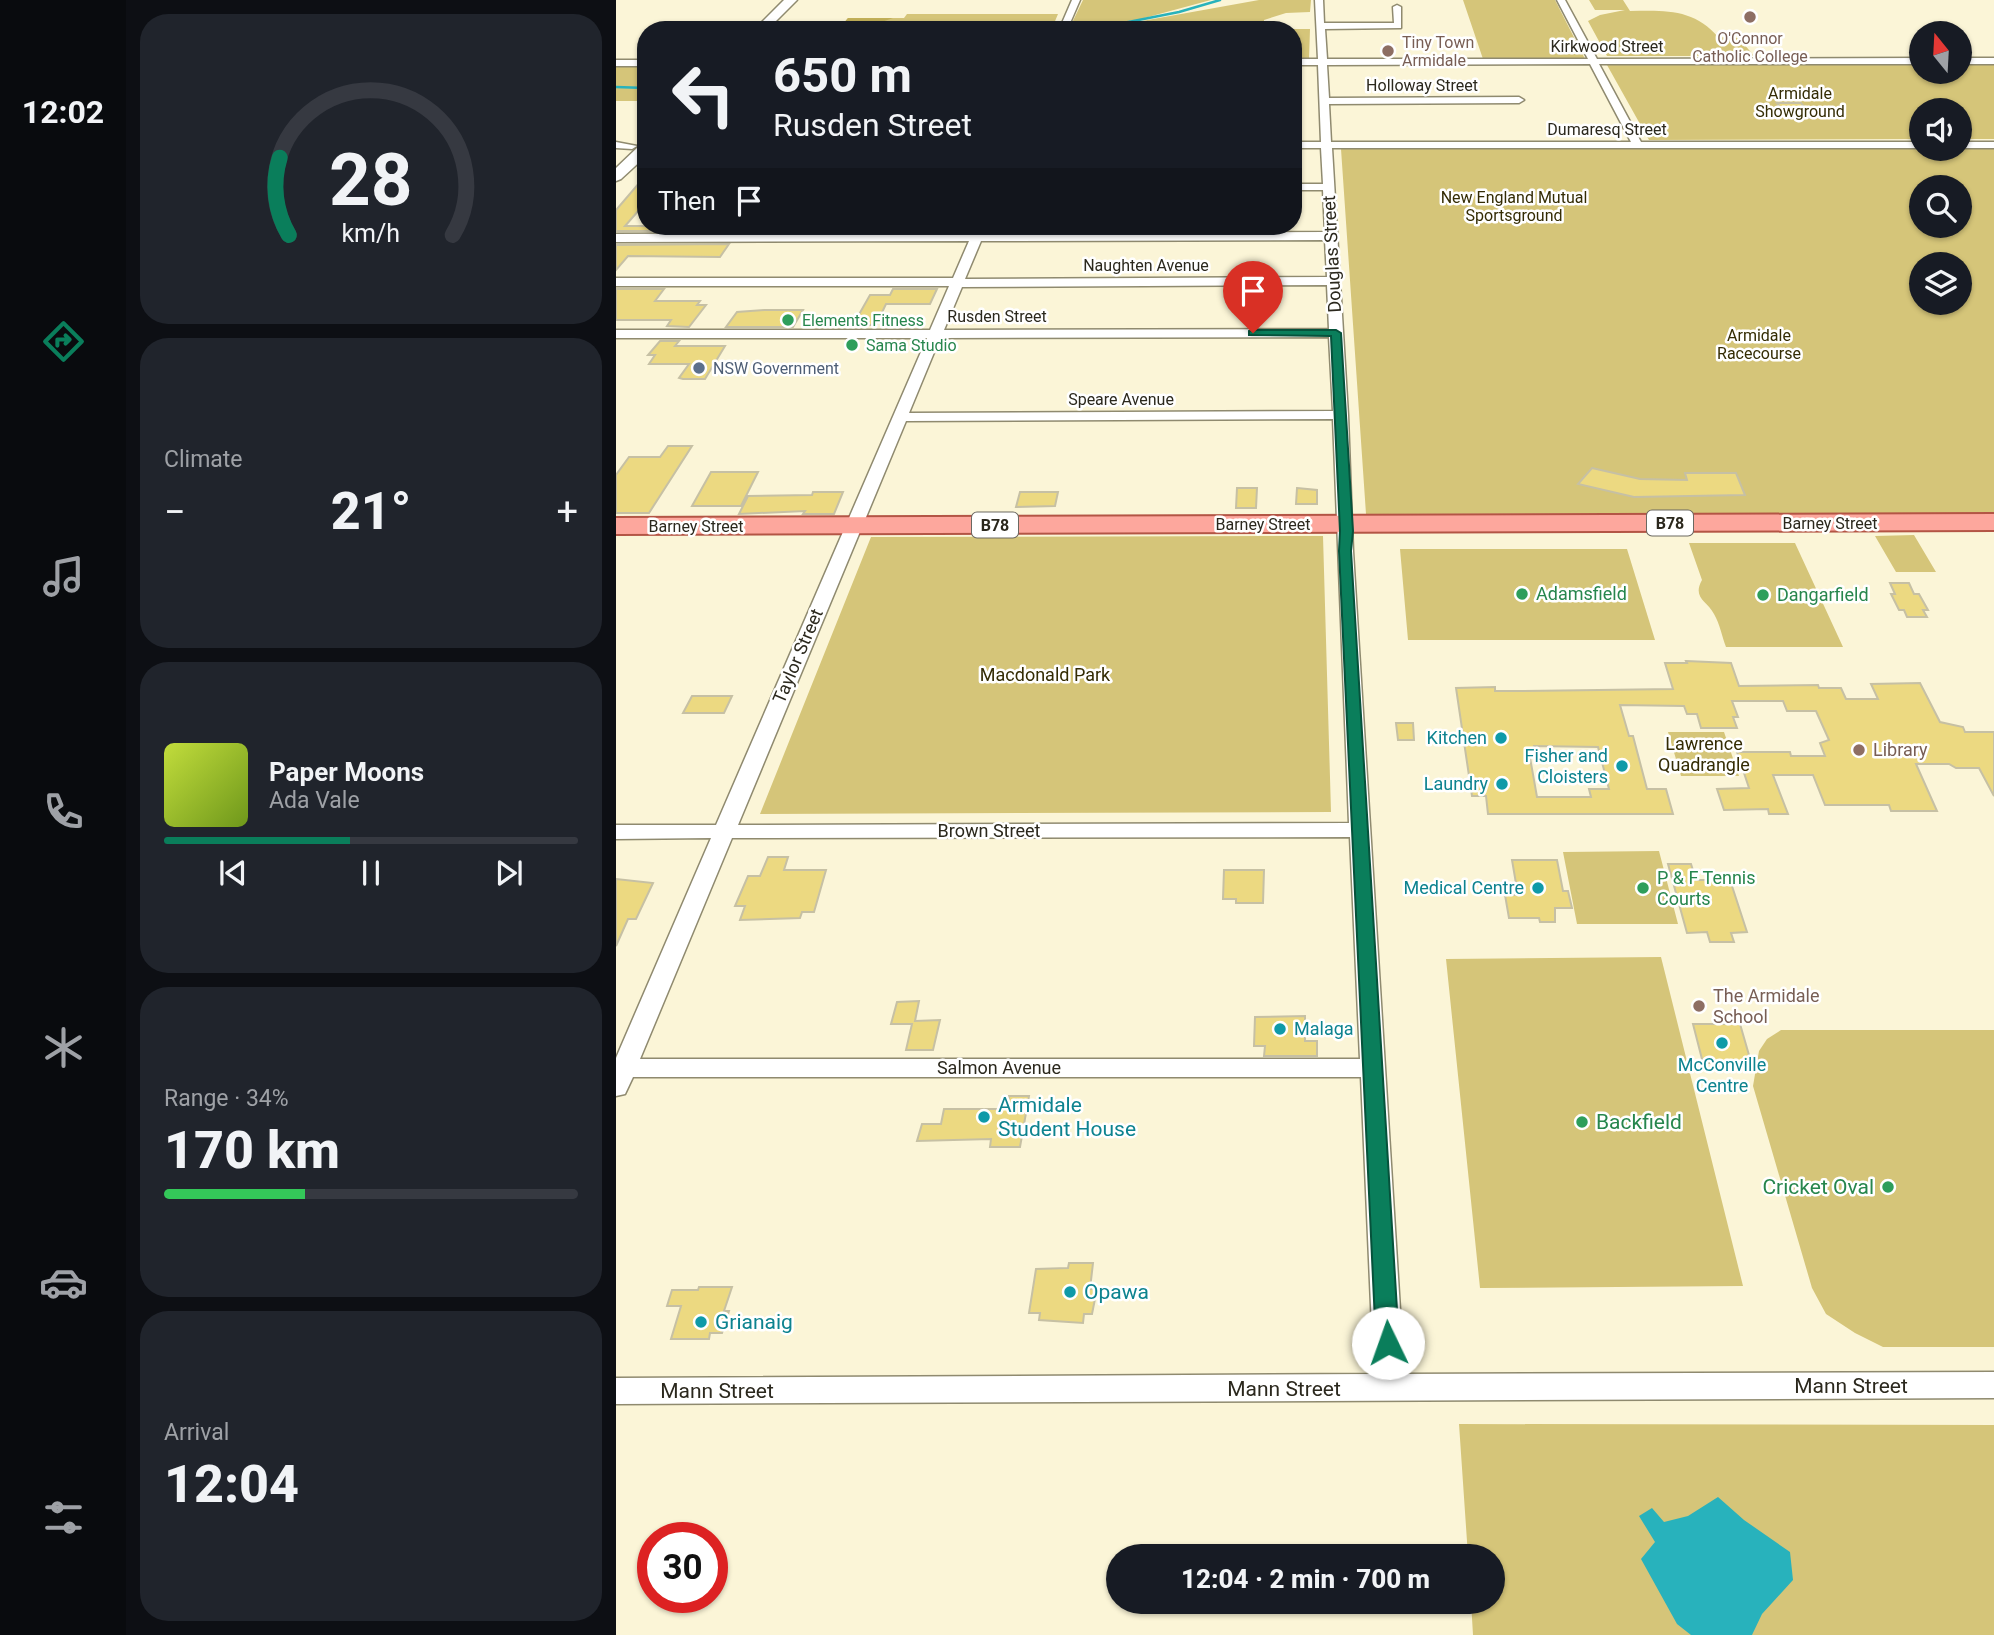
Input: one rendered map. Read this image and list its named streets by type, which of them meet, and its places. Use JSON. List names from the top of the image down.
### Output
{
  "streets": {
    "main road": ["B78", "Barney Street"],
    "street": [
      "Kirkwood Street",
      "Holloway Street",
      "Dumaresq Street",
      "Douglas Street",
      "Naughten Avenue",
      "Rusden Street",
      "Speare Avenue",
      "Taylor Street",
      "Brown Street",
      "Salmon Avenue",
      "Mann Street"
    ]
  },
  "crossings": [
    ["Kirkwood Street", "Douglas Street"],
    ["Holloway Street", "Douglas Street"],
    ["Dumaresq Street", "Douglas Street"],
    ["Douglas Street", "Naughten Avenue"],
    ["Douglas Street", "Rusden Street"],
    ["Douglas Street", "Speare Avenue"],
    ["Douglas Street", "Barney Street"],
    ["Douglas Street", "Brown Street"],
    ["Douglas Street", "Salmon Avenue"],
    ["Douglas Street", "Mann Street"],
    ["Naughten Avenue", "Taylor Street"],
    ["Rusden Street", "Taylor Street"],
    ["Speare Avenue", "Taylor Street"],
    ["Barney Street", "Taylor Street"],
    ["Taylor Street", "Brown Street"],
    ["Taylor Street", "Salmon Avenue"]
  ],
  "parks": [
    "Armidale Showground",
    "New England Mutual Sportsground",
    "Armidale Racecourse",
    "Macdonald Park",
    "Lawrence Quadrangle"
  ],
  "places": [
    "O'Connor Catholic College",
    "Tiny Town Armidale",
    "Elements Fitness",
    "Sama Studio",
    "NSW Government",
    "Adamsfield",
    "Dangarfield",
    "Kitchen",
    "Library",
    "Fisher and Cloisters",
    "Laundry",
    "Medical Centre",
    "P & F Tennis Courts",
    "The Armidale School",
    "Malaga",
    "McConville Centre",
    "Armidale Student House",
    "Backfield",
    "Cricket Oval",
    "Opawa",
    "Grianaig"
  ],
  "north": "top",
  "page": {
    "tabs": "12:02",
    "turn": ["650 m", "Rusden Street"],
    "then": "Then",
    "tile": [
      "Climate",
      ["Range · 34%", "170 km"],
      ["Arrival", "12:04"]
    ],
    "heat": ["−", "21°", "+"],
    "song": ["Paper Moons", "Ada Vale"],
    "limit": "30",
    "trip": "12:04 · 2 min · 700 m",
    "gauge": ["28", "km/h"]
  }
}
